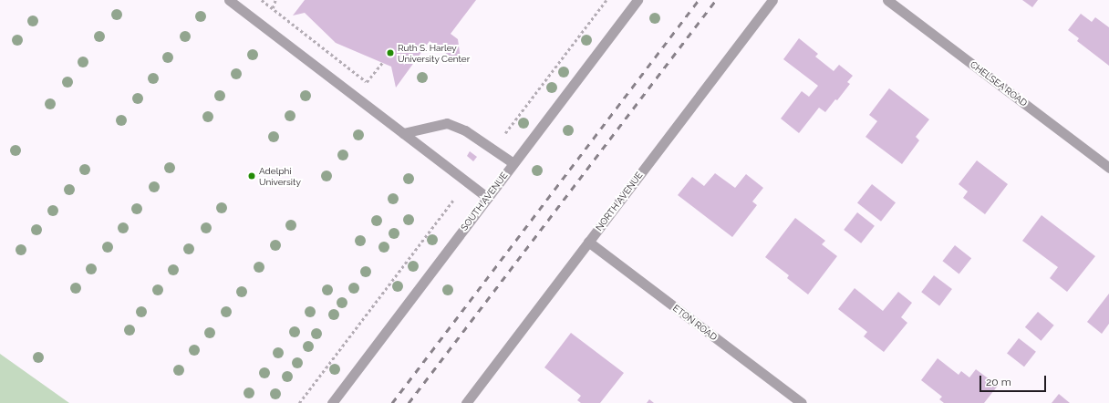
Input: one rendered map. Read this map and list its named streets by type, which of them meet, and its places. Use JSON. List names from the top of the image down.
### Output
{
  "streets": {
    "street": [
      "CHELSEA ROAD",
      "SOUTH AVENUE",
      "NORTH AVENUE",
      "ETON ROAD"
    ]
  },
  "crossings": [
    ["NORTH AVENUE", "ETON ROAD"]
  ],
  "places": ["Ruth S. Harley University Center", "Adelphi University"],
  "scale_bar": "20 m"
}
